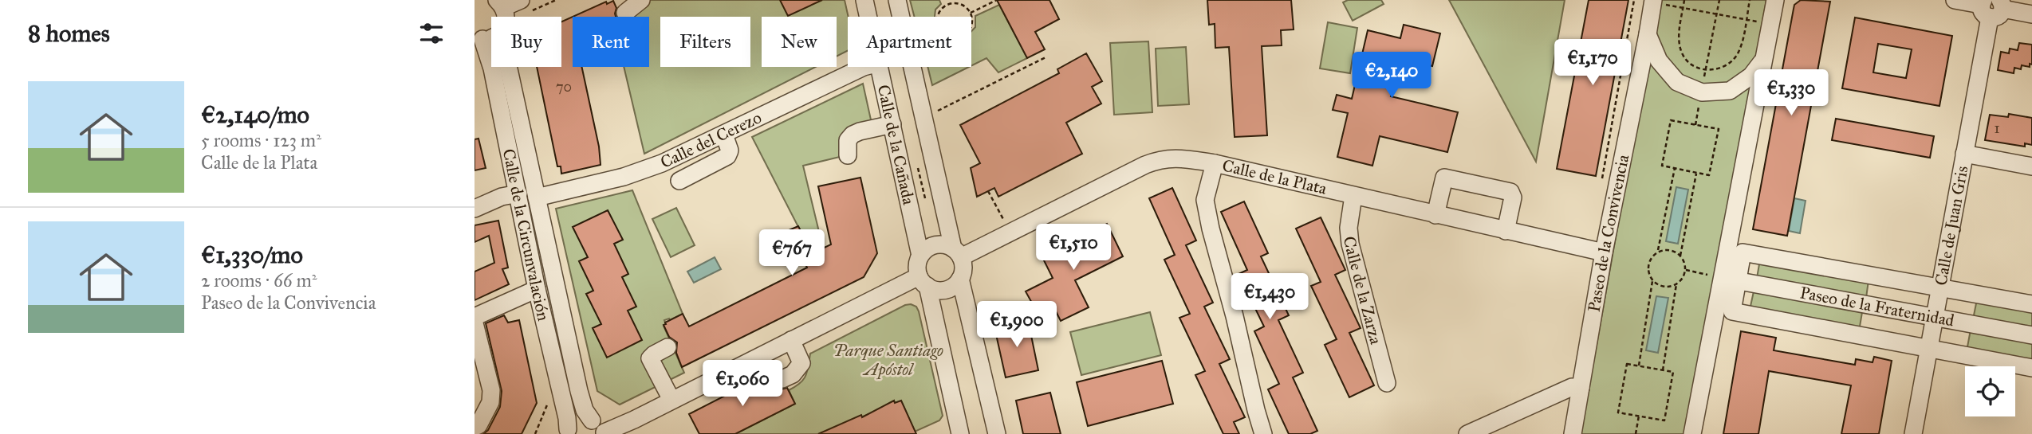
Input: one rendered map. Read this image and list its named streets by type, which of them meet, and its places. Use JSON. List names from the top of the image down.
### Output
{
  "streets": {
    "street": [
      "Calle del Cerezo",
      "Calle de la Cañada",
      "Calle de la Plata",
      "Calle de Juan Gris",
      "Calle de la Circunvalación",
      "Paseo de la Convivencia",
      "Calle de la Zarza",
      "Paseo de la Fraternidad"
    ]
  },
  "crossings": [
    ["Calle del Cerezo", "Calle de la Circunvalación"],
    ["Calle de la Cañada", "Calle de la Plata"],
    ["Calle de la Plata", "Paseo de la Convivencia"],
    ["Calle de la Plata", "Calle de la Zarza"],
    ["Calle de Juan Gris", "Paseo de la Fraternidad"]
  ],
  "parks": ["Parque Santiago Apóstol"],
  "house_numbers": ["70", "1"],
  "page": {
    "heading": "8 homes",
    "chip": [
      "Buy",
      "Rent",
      "Filters",
      "New",
      "Apartment"
    ],
    "price": [
      "€1,170",
      "€2,140",
      "€1,330",
      "€1,510",
      "€767",
      "€1,430",
      "€1,900",
      "€1,060"
    ],
    "list": [
      {
        "name": "€2,140/mo",
        "note": "5 rooms · 123 m² · Calle de la Plata"
      },
      {
        "name": "€1,330/mo",
        "note": "2 rooms · 66 m² · Paseo de la Convivencia"
      }
    ]
  }
}
